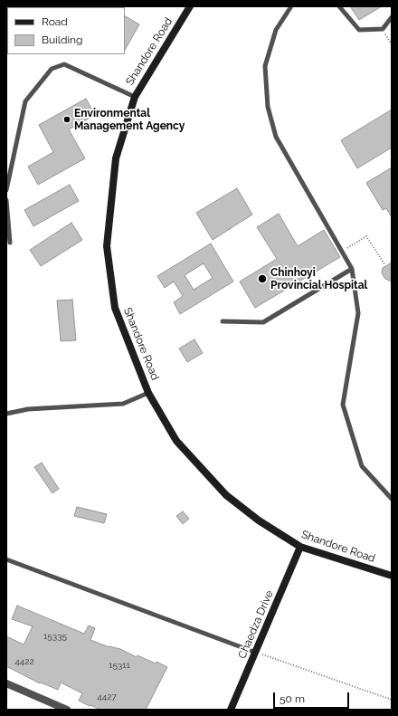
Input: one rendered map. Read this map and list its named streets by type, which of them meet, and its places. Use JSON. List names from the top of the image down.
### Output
{
  "streets": {
    "street": ["Shandore Road", "Chaedza Drive"]
  },
  "crossings": [
    ["Shandore Road", "Chaedza Drive"]
  ],
  "places": ["Environmental Management Agency", "Chinhoyi Provincial Hospital"],
  "house_numbers": [
    "15335",
    "4422",
    "15311",
    "4427"
  ],
  "legend": ["Road", "Building"],
  "scale_bar": "50 m"
}
